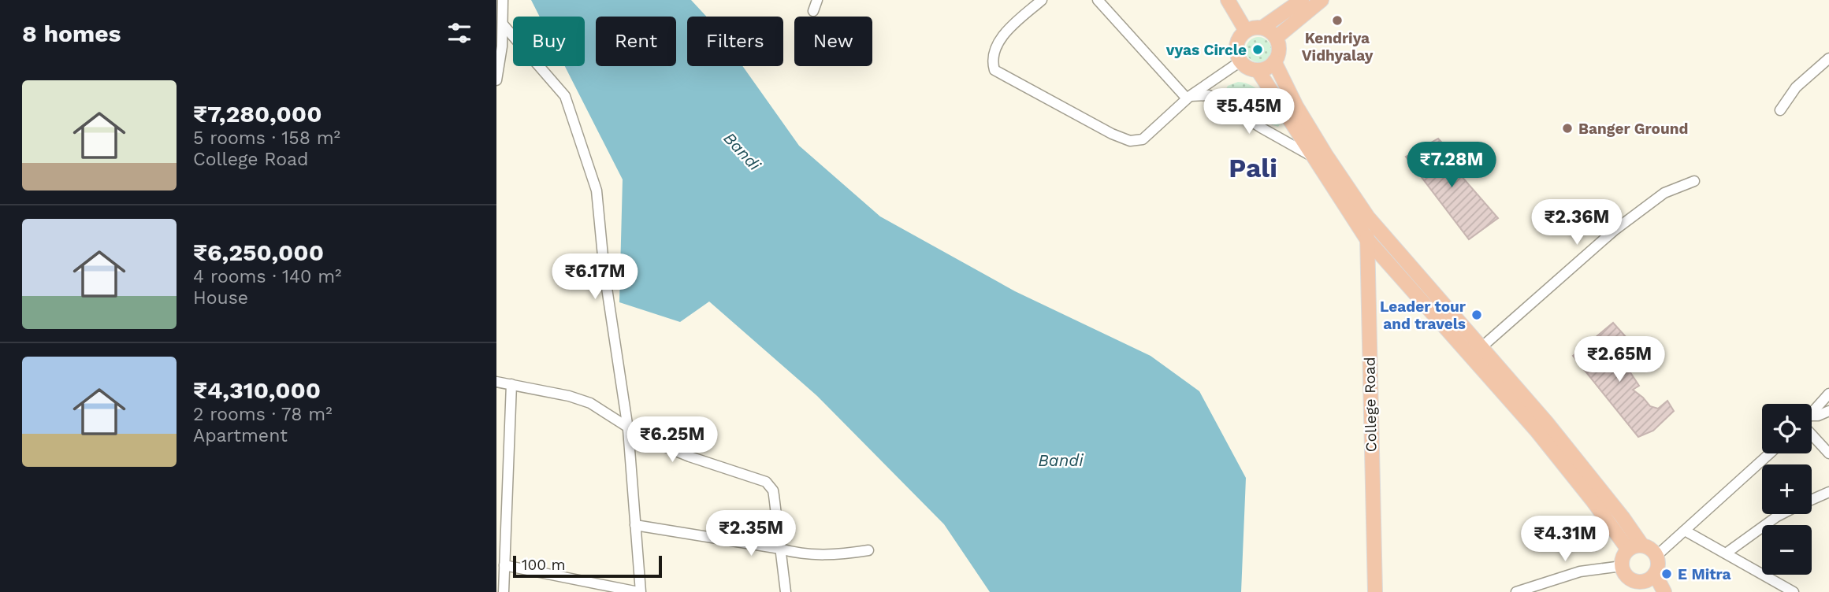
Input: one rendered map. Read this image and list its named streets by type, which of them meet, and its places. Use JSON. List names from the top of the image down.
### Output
{
  "streets": {
    "main road": ["College Road"]
  },
  "districts": ["Pali"],
  "water": ["Bandi"],
  "places": [
    "Kendriya Vidhyalay",
    "vyas Circle",
    "Banger Ground",
    "Leader tour and travels",
    "E Mitra"
  ],
  "scale_bar": "100 m",
  "page": {
    "heading": "8 homes",
    "chip": [
      "Buy",
      "Rent",
      "Filters",
      "New"
    ],
    "list": [
      {
        "name": "₹7,280,000",
        "note": "5 rooms · 158 m² · College Road"
      },
      {
        "name": "₹6,250,000",
        "note": "4 rooms · 140 m² · House"
      },
      {
        "name": "₹4,310,000",
        "note": "2 rooms · 78 m² · Apartment"
      }
    ],
    "price": [
      "₹5.45M",
      "₹7.28M",
      "₹2.36M",
      "₹6.17M",
      "₹2.65M",
      "₹6.25M",
      "₹2.35M",
      "₹4.31M"
    ],
    "map_buttons": ["+", "−"],
    "scale": "100 m"
  }
}
